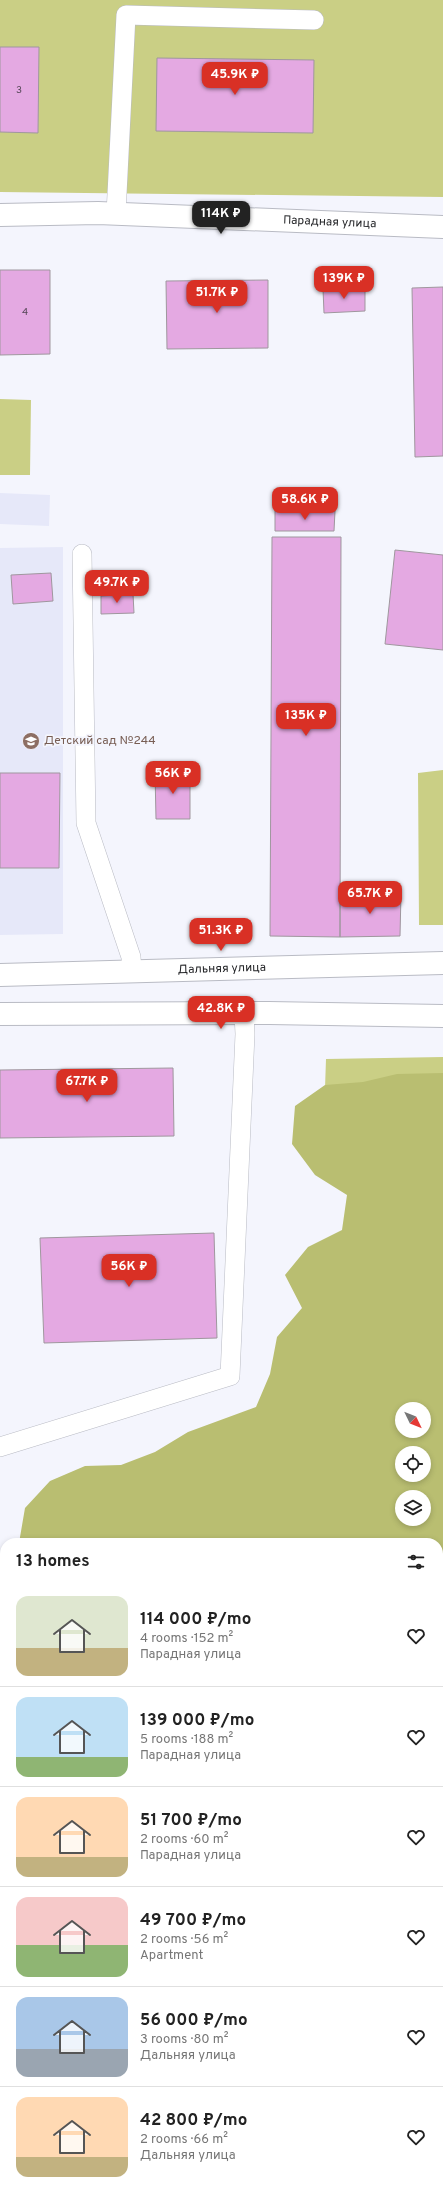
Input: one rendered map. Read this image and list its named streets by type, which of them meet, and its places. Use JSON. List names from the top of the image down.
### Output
{
  "streets": {
    "main road": ["Парадная улица", "Дальняя улица"]
  },
  "places": {
    "school or university": ["Детский сад №244"]
  },
  "house_numbers": ["3", "4"],
  "north": "bottom right",
  "page": {
    "price": [
      "45.9K ₽",
      "114K ₽",
      "139K ₽",
      "51.7K ₽",
      "58.6K ₽",
      "49.7K ₽",
      "135K ₽",
      "56K ₽",
      "65.7K ₽",
      "51.3K ₽",
      "42.8K ₽",
      "67.7K ₽",
      "56K ₽"
    ],
    "heading": "13 homes",
    "list": [
      {
        "name": "114 000 ₽/mo",
        "note": "4 rooms · 152 m² · Парадная улица"
      },
      {
        "name": "139 000 ₽/mo",
        "note": "5 rooms · 188 m² · Парадная улица"
      },
      {
        "name": "51 700 ₽/mo",
        "note": "2 rooms · 60 m² · Парадная улица"
      },
      {
        "name": "49 700 ₽/mo",
        "note": "2 rooms · 56 m² · Apartment"
      },
      {
        "name": "56 000 ₽/mo",
        "note": "3 rooms · 80 m² · Дальняя улица"
      },
      {
        "name": "42 800 ₽/mo",
        "note": "2 rooms · 66 m² · Дальняя улица"
      }
    ]
  }
}
